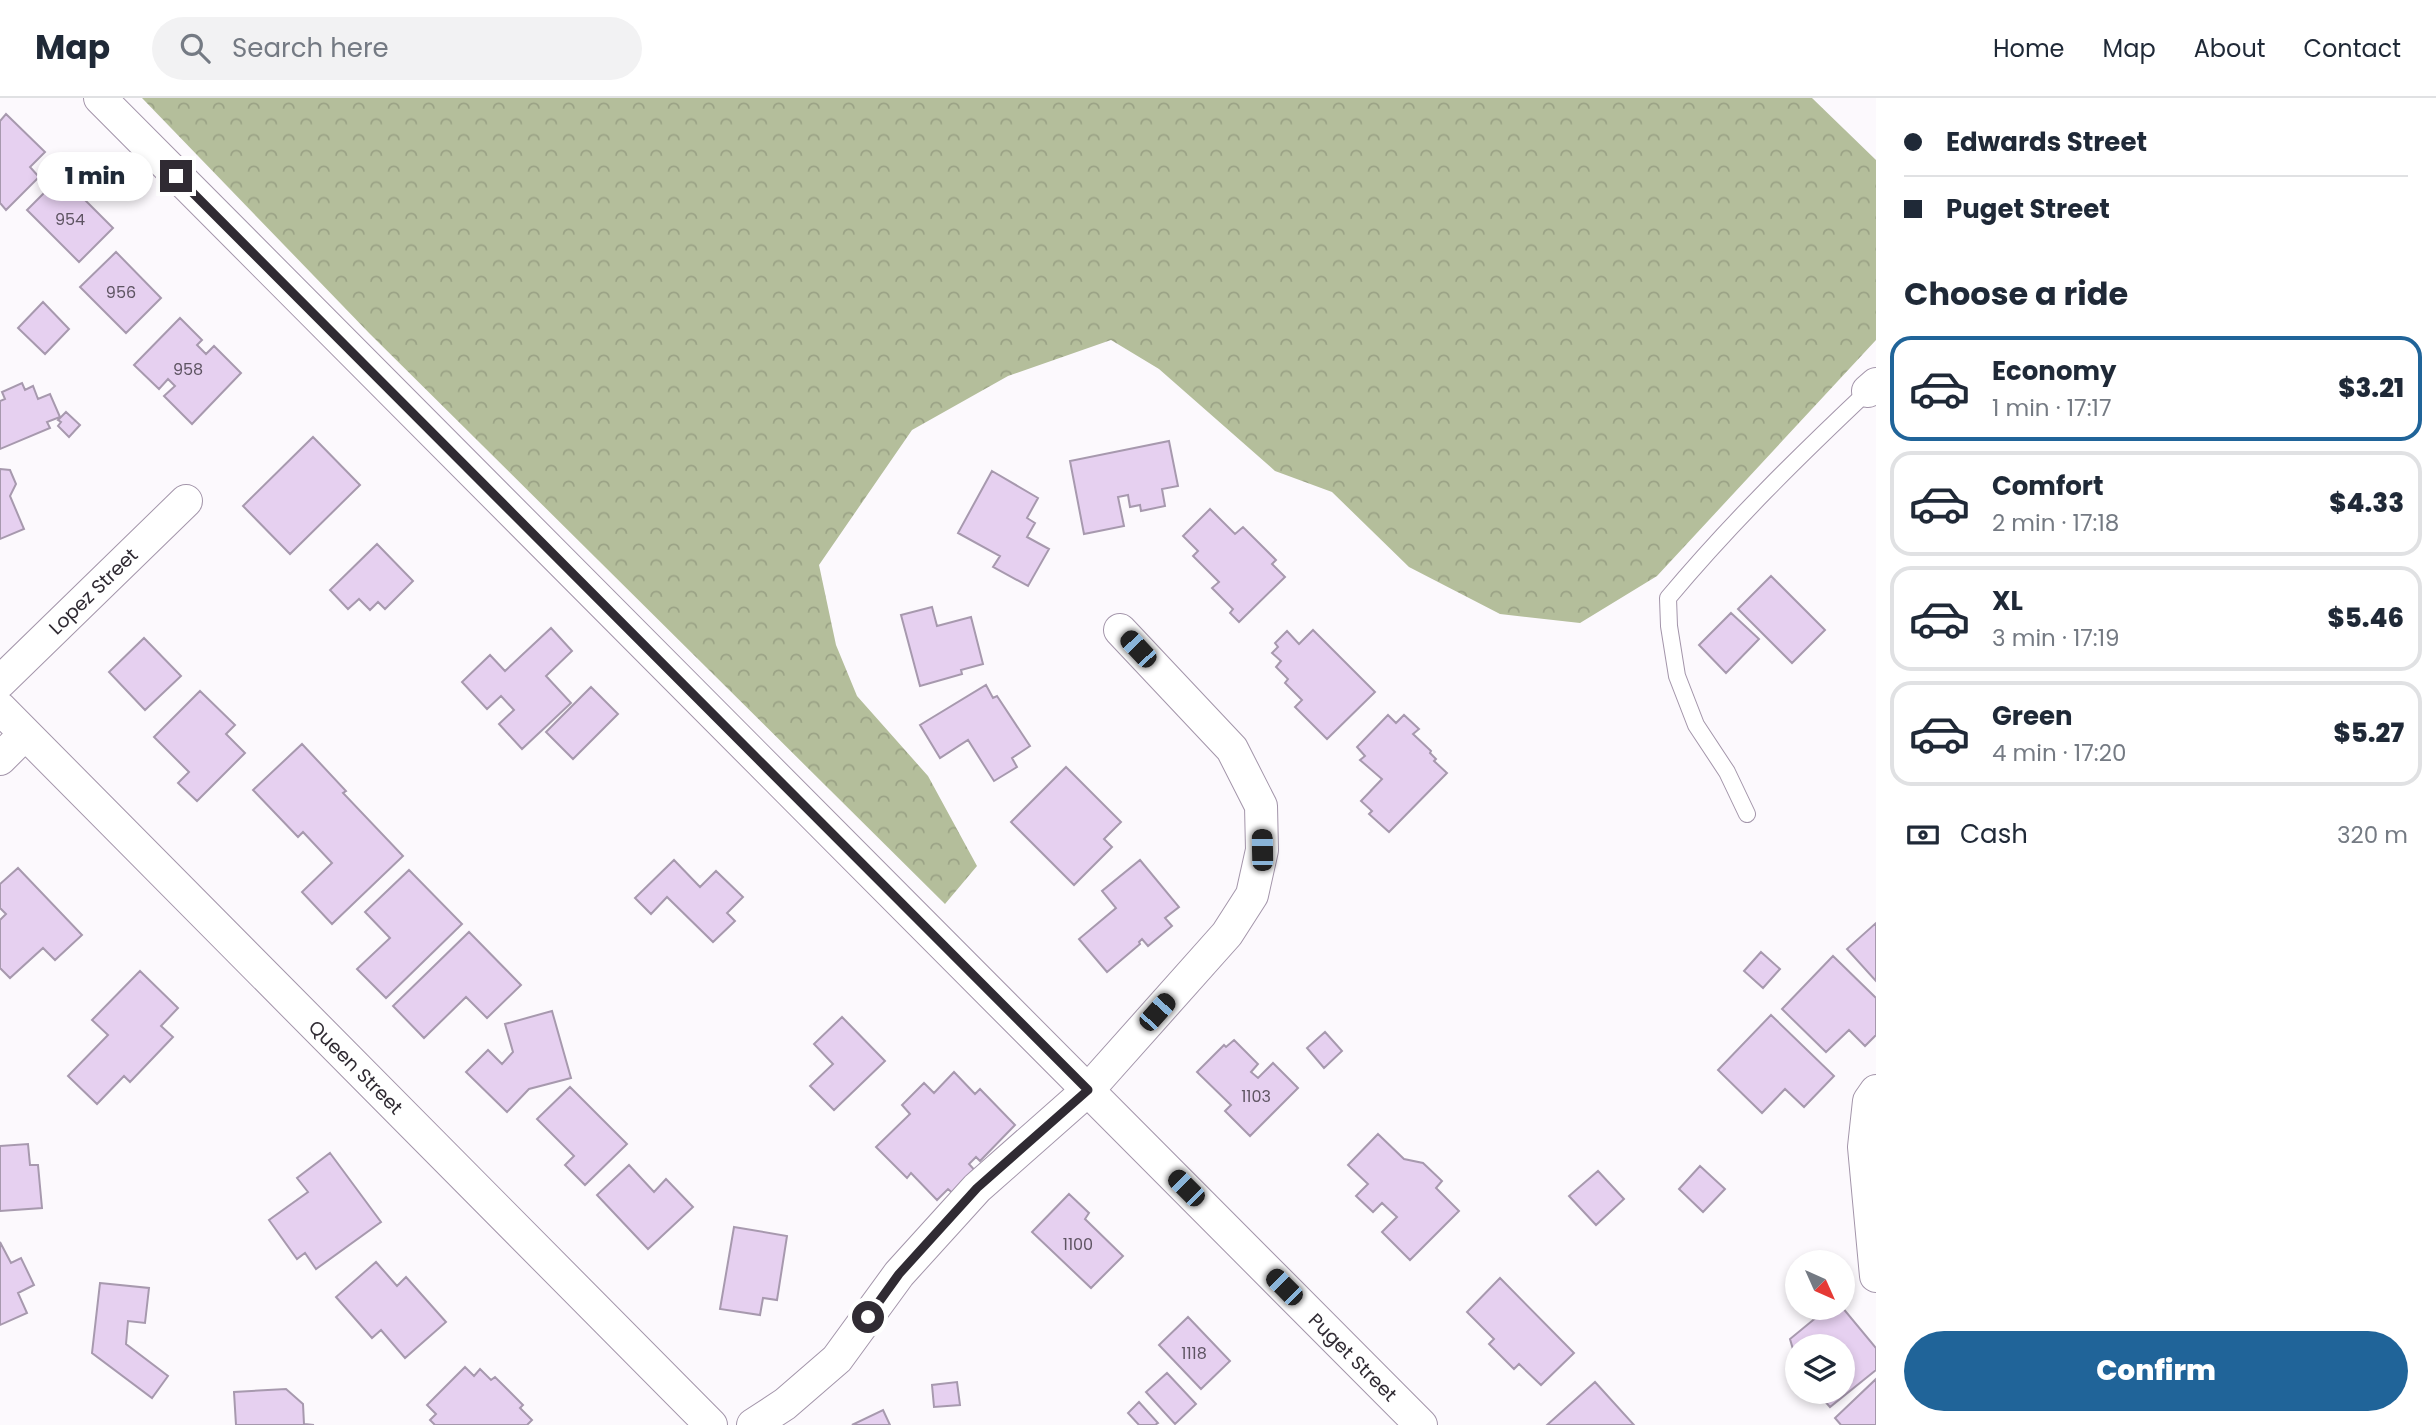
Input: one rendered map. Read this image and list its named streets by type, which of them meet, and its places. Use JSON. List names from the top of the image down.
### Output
{
  "streets": {
    "street": ["Lopez Street", "Queen Street", "Puget Street"]
  },
  "house_numbers": [
    "954",
    "956",
    "958",
    "1103",
    "1100",
    "1118"
  ],
  "north": "bottom right",
  "page": {
    "header": "Map",
    "search": "Search here",
    "nav": [
      "Home",
      "Map",
      "About",
      "Contact"
    ],
    "banner": ["Edwards Street", "Puget Street"],
    "bubble": "1 min",
    "heading": "Choose a ride",
    "list": [
      {
        "name": "Economy",
        "note": "1 min · 17:17",
        "value": "$3.21"
      },
      {
        "name": "Comfort",
        "note": "2 min · 17:18",
        "value": "$4.33"
      },
      {
        "name": "XL",
        "note": "3 min · 17:19",
        "value": "$5.46"
      },
      {
        "name": "Green",
        "note": "4 min · 17:20",
        "value": "$5.27"
      }
    ],
    "pay": ["Cash", "320 m"],
    "buttons": "Confirm"
  }
}
